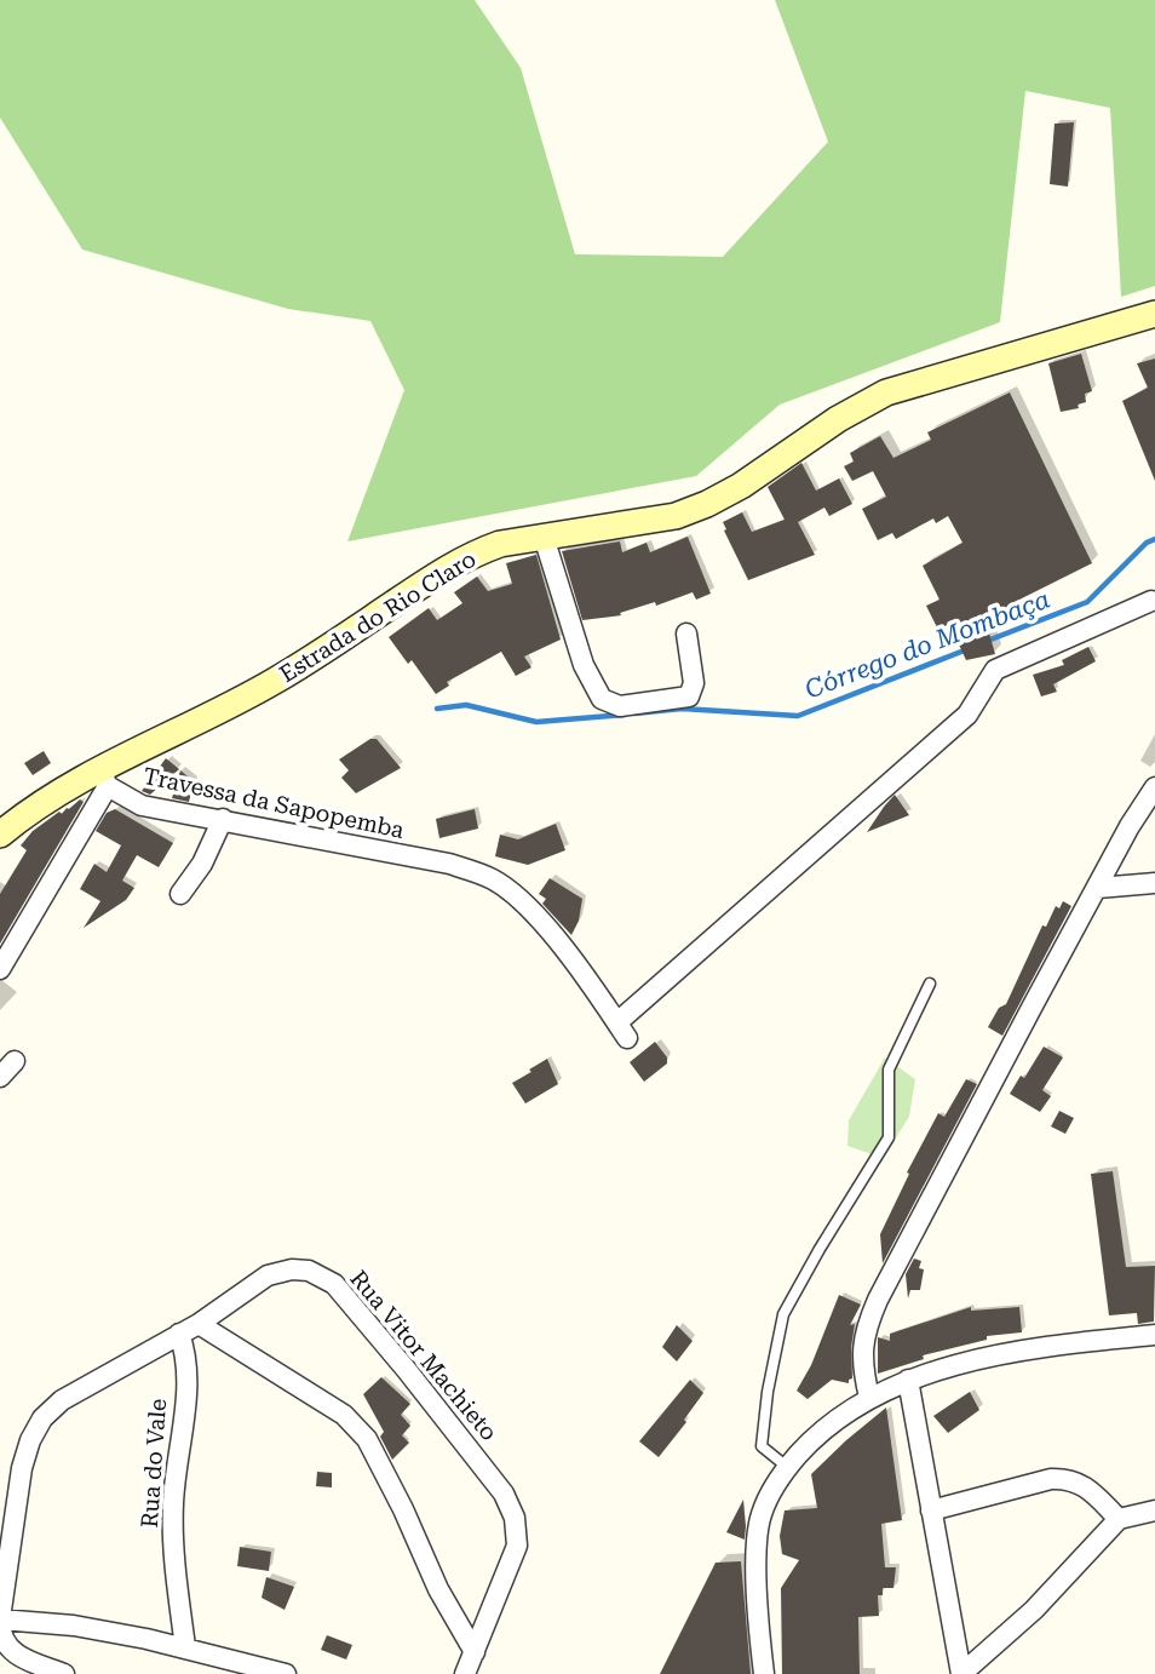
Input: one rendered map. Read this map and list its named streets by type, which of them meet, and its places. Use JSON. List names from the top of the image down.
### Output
{
  "streets": {
    "main road": ["Estrada do Rio Claro"],
    "street": ["Travessa da Sapopemba", "Rua Vitor Machieto", "Rua do Vale"]
  },
  "crossings": [
    ["Estrada do Rio Claro", "Travessa da Sapopemba"],
    ["Rua Vitor Machieto", "Rua do Vale"]
  ],
  "water": ["Córrego do Mombaça"]
}
